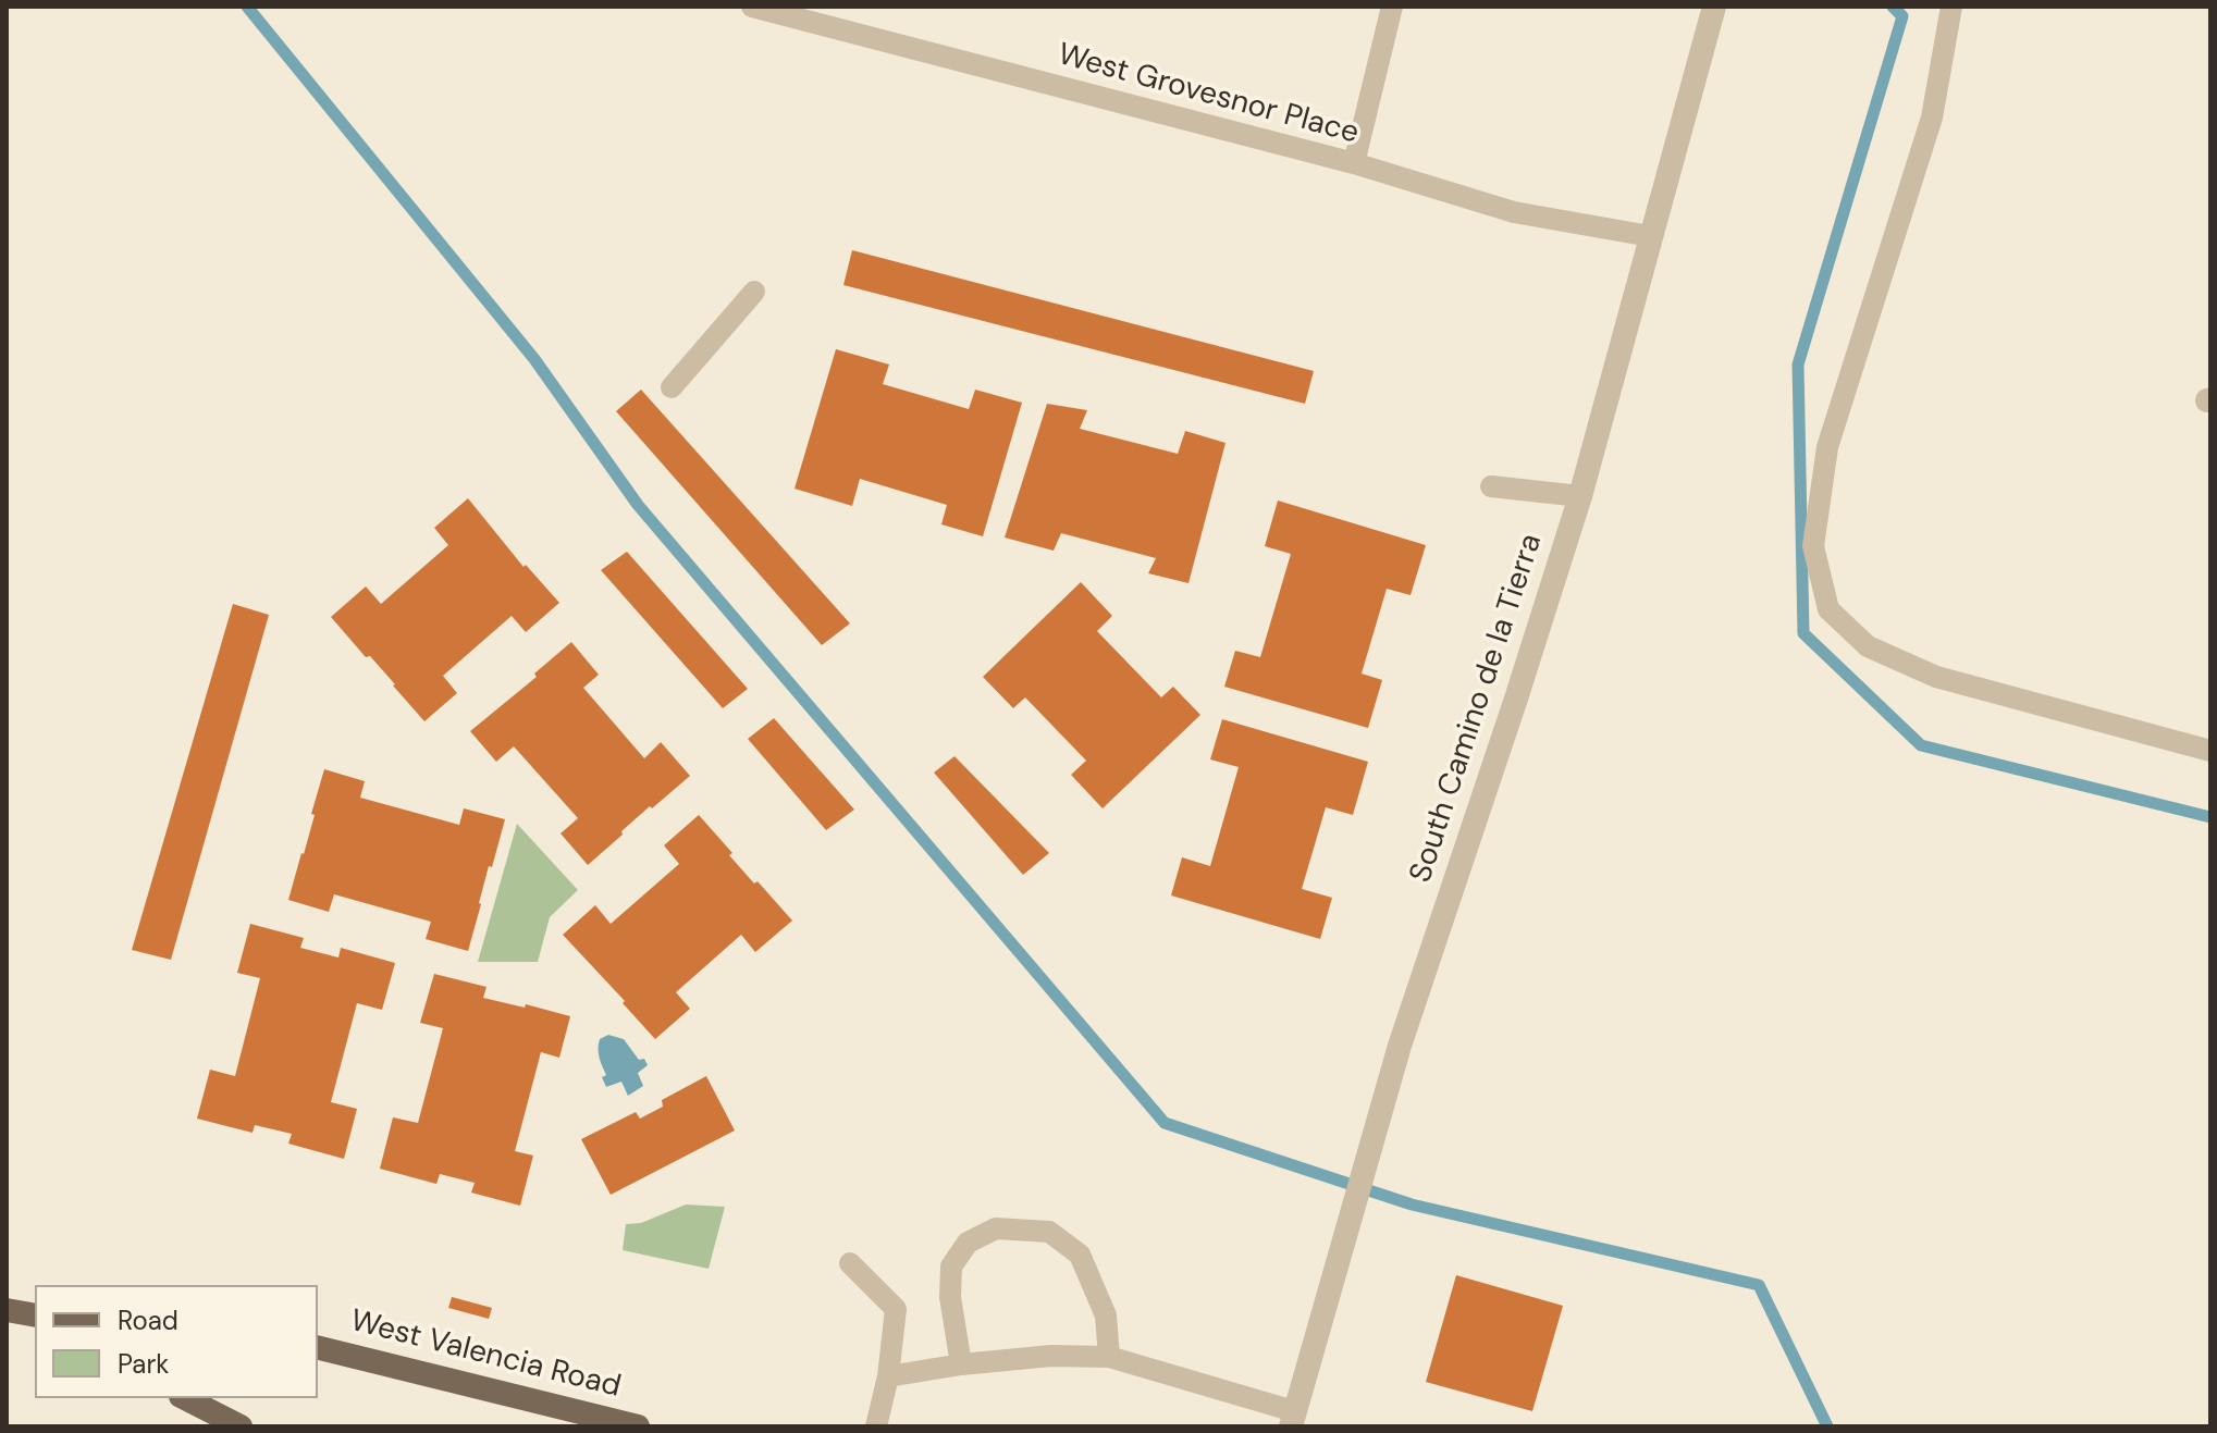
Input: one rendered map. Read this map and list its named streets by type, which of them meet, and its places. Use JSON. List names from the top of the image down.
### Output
{
  "streets": {
    "main road": ["West Valencia Road"],
    "street": ["South Camino de la Tierra"],
    "lane": ["West Grovesnor Place"]
  },
  "crossings": [
    ["West Grovesnor Place", "South Camino de la Tierra"]
  ],
  "legend": ["Road", "Park"]
}
